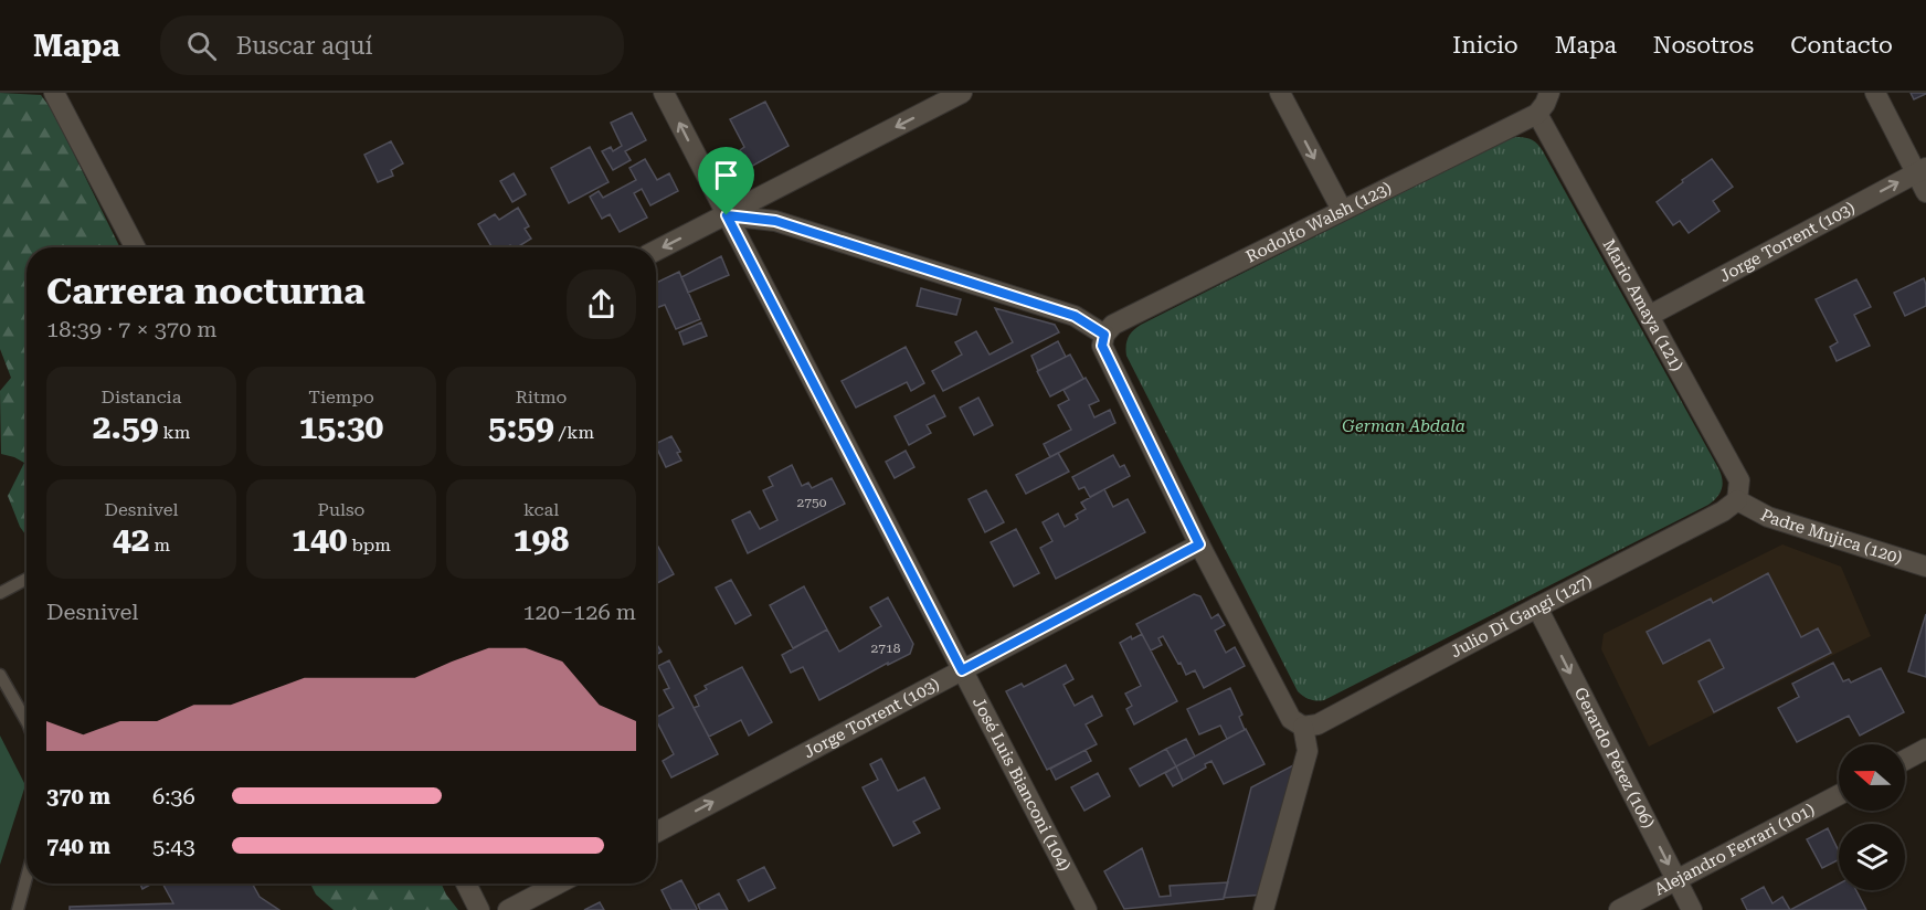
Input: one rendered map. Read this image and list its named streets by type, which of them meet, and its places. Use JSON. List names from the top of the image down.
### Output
{
  "streets": {
    "street": [
      "Rodolfo Walsh (123)",
      "Jorge Torrent (103)",
      "Mario Amaya (121)",
      "Padre Mujica (120)",
      "Julio Di Gangi (127)",
      "Gerardo Pérez (106)",
      "José Luis Bianconi (104)",
      "Alejandro Ferrari (101)"
    ]
  },
  "crossings": [
    ["Rodolfo Walsh (123)", "Mario Amaya (121)"],
    ["Jorge Torrent (103)", "Mario Amaya (121)"],
    ["Jorge Torrent (103)", "José Luis Bianconi (104)"],
    ["Mario Amaya (121)", "Padre Mujica (120)"],
    ["Mario Amaya (121)", "Julio Di Gangi (127)"],
    ["Padre Mujica (120)", "Julio Di Gangi (127)"],
    ["Julio Di Gangi (127)", "Gerardo Pérez (106)"],
    ["Gerardo Pérez (106)", "Alejandro Ferrari (101)"]
  ],
  "one_way": ["Jorge Torrent (103)", "Gerardo Pérez (106)"],
  "parks": ["German Abdala"],
  "house_numbers": ["2750", "2718"],
  "north": "left",
  "page": {
    "header": "Mapa",
    "search": "Buscar aquí",
    "nav": [
      "Inicio",
      "Mapa",
      "Nosotros",
      "Contacto"
    ],
    "heading": ["Carrera nocturna", "18:39 · 7 × 370 m"],
    "stats": [
      ["Distancia", "2.59 km"],
      ["Tiempo", "15:30"],
      ["Ritmo", "5:59 /km"],
      ["Desnivel", "42 m"],
      ["Pulso", "140 bpm"],
      ["kcal", "198"]
    ],
    "chart": ["Desnivel", "120–126 m"],
    "list": [
      {
        "name": "370 m",
        "note": "6:36"
      },
      {
        "name": "740 m",
        "note": "5:43"
      }
    ]
  }
}
